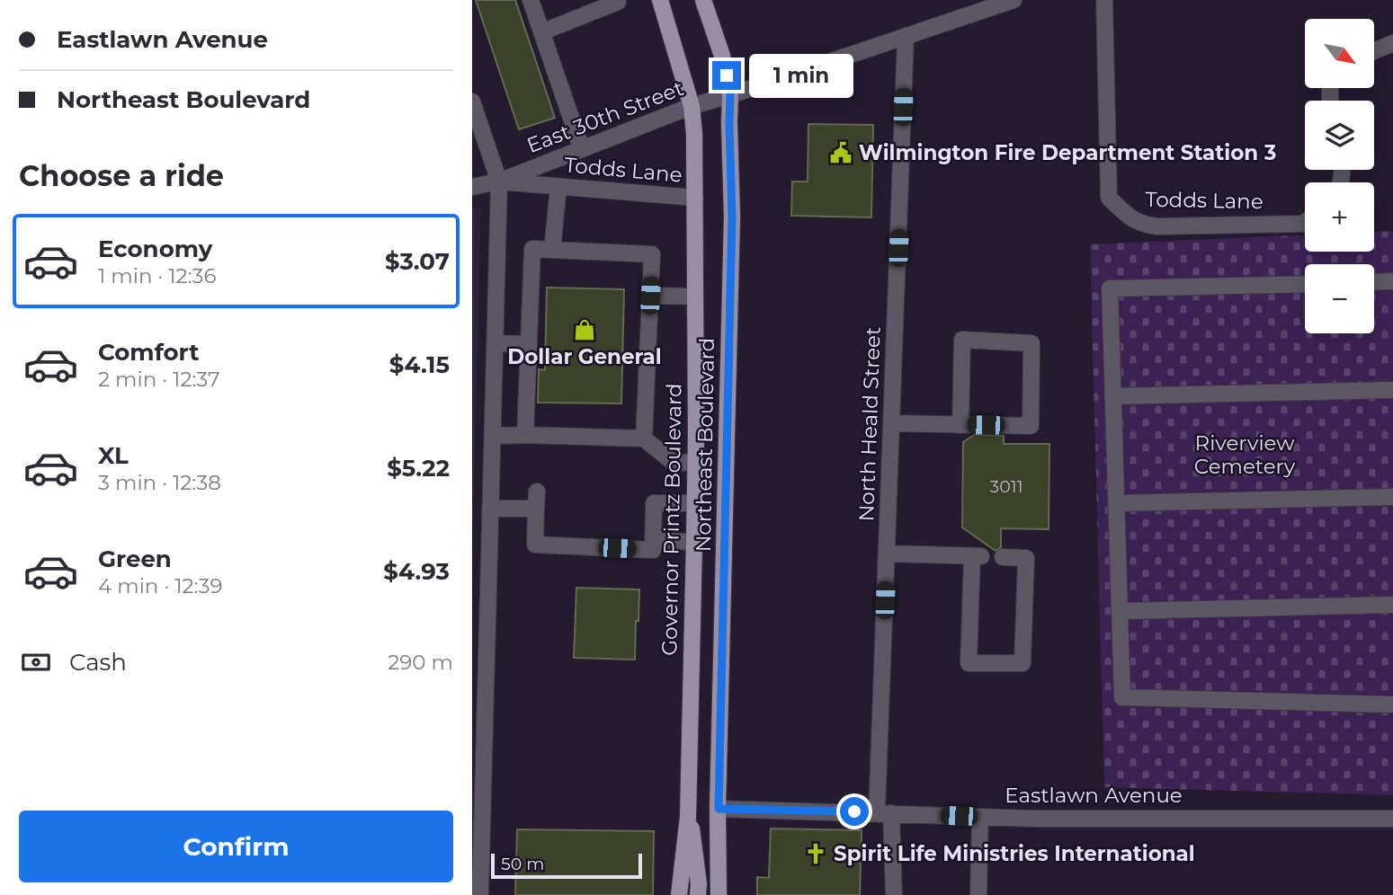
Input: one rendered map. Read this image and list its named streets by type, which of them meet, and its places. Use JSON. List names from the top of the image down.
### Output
{
  "streets": {
    "main road": ["Northeast Boulevard", "Governor Printz Boulevard"],
    "street": [
      "East 30th Street",
      "Todds Lane",
      "North Heald Street",
      "Eastlawn Avenue"
    ]
  },
  "crossings": [
    ["East 30th Street", "Todds Lane"],
    ["East 30th Street", "North Heald Street"],
    ["East 30th Street", "Northeast Boulevard"],
    ["East 30th Street", "Governor Printz Boulevard"],
    ["Todds Lane", "Governor Printz Boulevard"],
    ["North Heald Street", "Eastlawn Avenue"],
    ["Northeast Boulevard", "Eastlawn Avenue"]
  ],
  "parks": ["Riverview Cemetery"],
  "places": {
    "public building": ["Wilmington Fire Department Station 3"],
    "shop": ["Dollar General"],
    "church": ["Spirit Life Ministries International"]
  },
  "house_numbers": ["3011"],
  "scale_bar": "50 m",
  "north": "bottom right",
  "page": {
    "banner": ["Eastlawn Avenue", "Northeast Boulevard"],
    "map_buttons": ["+", "−"],
    "bubble": "1 min",
    "heading": "Choose a ride",
    "list": [
      {
        "name": "Economy",
        "note": "1 min · 12:36",
        "value": "$3.07"
      },
      {
        "name": "Comfort",
        "note": "2 min · 12:37",
        "value": "$4.15"
      },
      {
        "name": "XL",
        "note": "3 min · 12:38",
        "value": "$5.22"
      },
      {
        "name": "Green",
        "note": "4 min · 12:39",
        "value": "$4.93"
      }
    ],
    "pay": ["Cash", "290 m"],
    "buttons": "Confirm",
    "scale": "50 m"
  }
}
